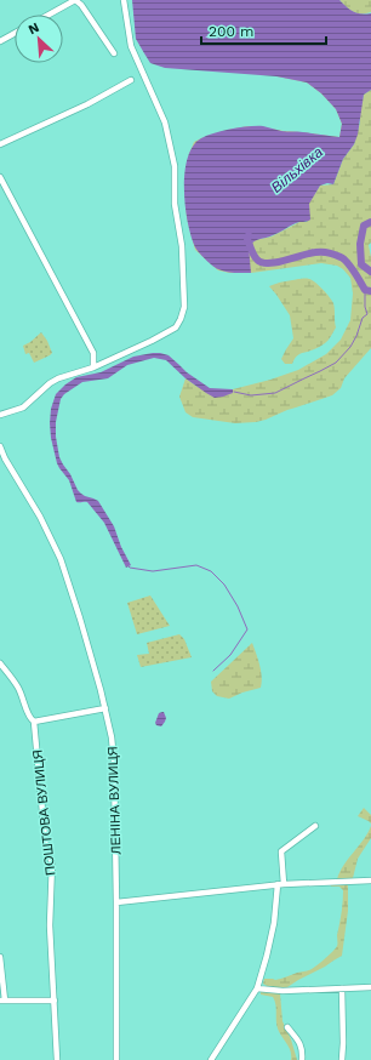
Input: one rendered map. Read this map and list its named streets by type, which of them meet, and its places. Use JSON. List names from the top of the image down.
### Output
{
  "streets": {
    "street": ["ЛЕНІНА ВУЛИЦЯ", "ПОШТОВА ВУЛИЦЯ"]
  },
  "water": ["Вільхівка"],
  "scale_bar": "200 m",
  "north": "top left"
}
